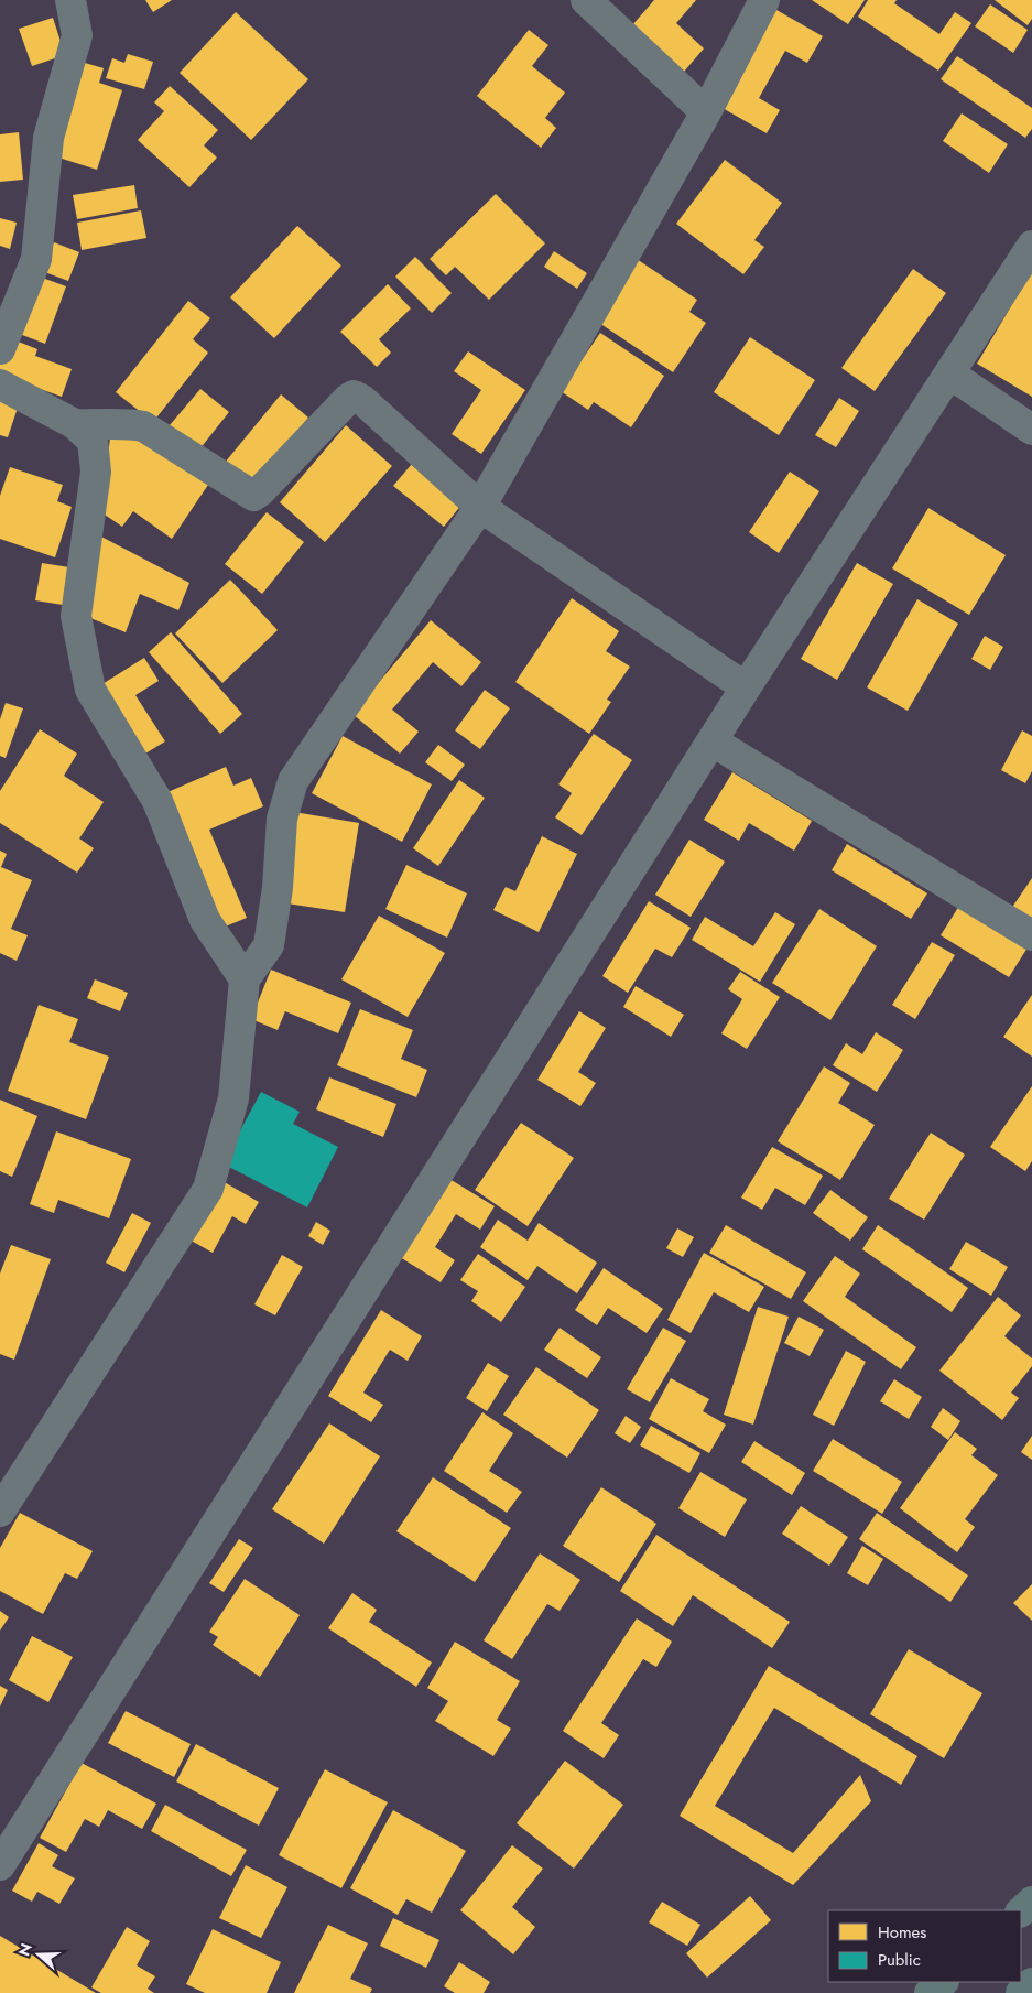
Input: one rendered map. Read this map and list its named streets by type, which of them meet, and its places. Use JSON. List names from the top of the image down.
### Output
{
  "legend": ["Homes", "Public"],
  "north": "left"
}
